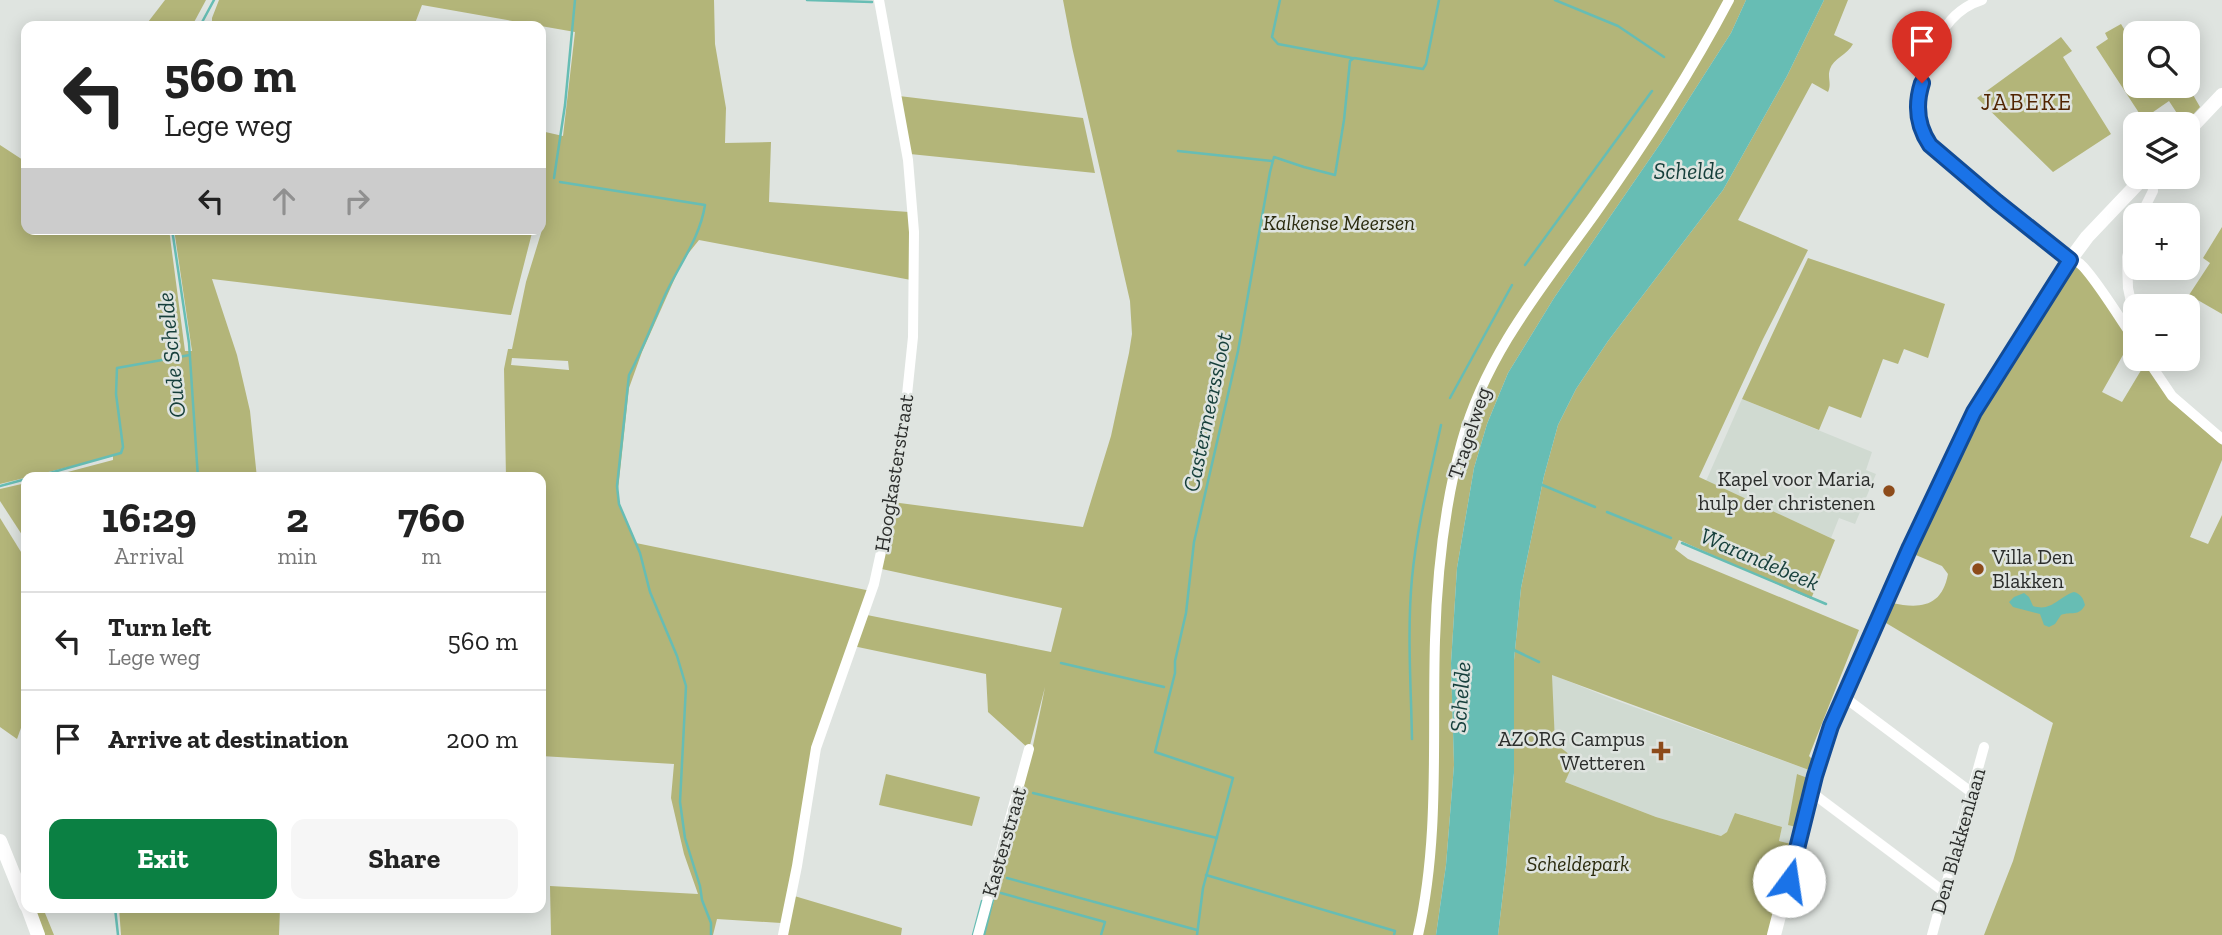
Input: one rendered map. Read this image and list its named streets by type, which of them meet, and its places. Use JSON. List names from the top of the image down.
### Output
{
  "streets": {
    "street": [
      "Tragelweg",
      "Hoogkasterstraat",
      "Den Blakkenlaan",
      "Kasterstraat"
    ]
  },
  "districts": ["JABEKE"],
  "water": [
    "Schelde",
    "Oude Schelde",
    "Castermeerssloot",
    "Warandebeek"
  ],
  "parks": ["Kalkense Meersen", "Scheldepark"],
  "places": {
    "other": ["Kapel voor Maria, hulp der christenen", "Villa Den Blakken"],
    "health": ["AZORG Campus Wetteren"]
  },
  "page": {
    "map_buttons": ["+", "−"],
    "turn": ["560 m", "Lege weg"],
    "eta": [
      "16:29",
      "Arrival",
      "2",
      "min",
      "760",
      "m"
    ],
    "list": [
      {
        "name": "Turn left",
        "note": "Lege weg",
        "value": "560 m"
      },
      {
        "name": "Arrive at destination",
        "value": "200 m"
      }
    ],
    "buttons": ["Exit", "Share"]
  }
}
